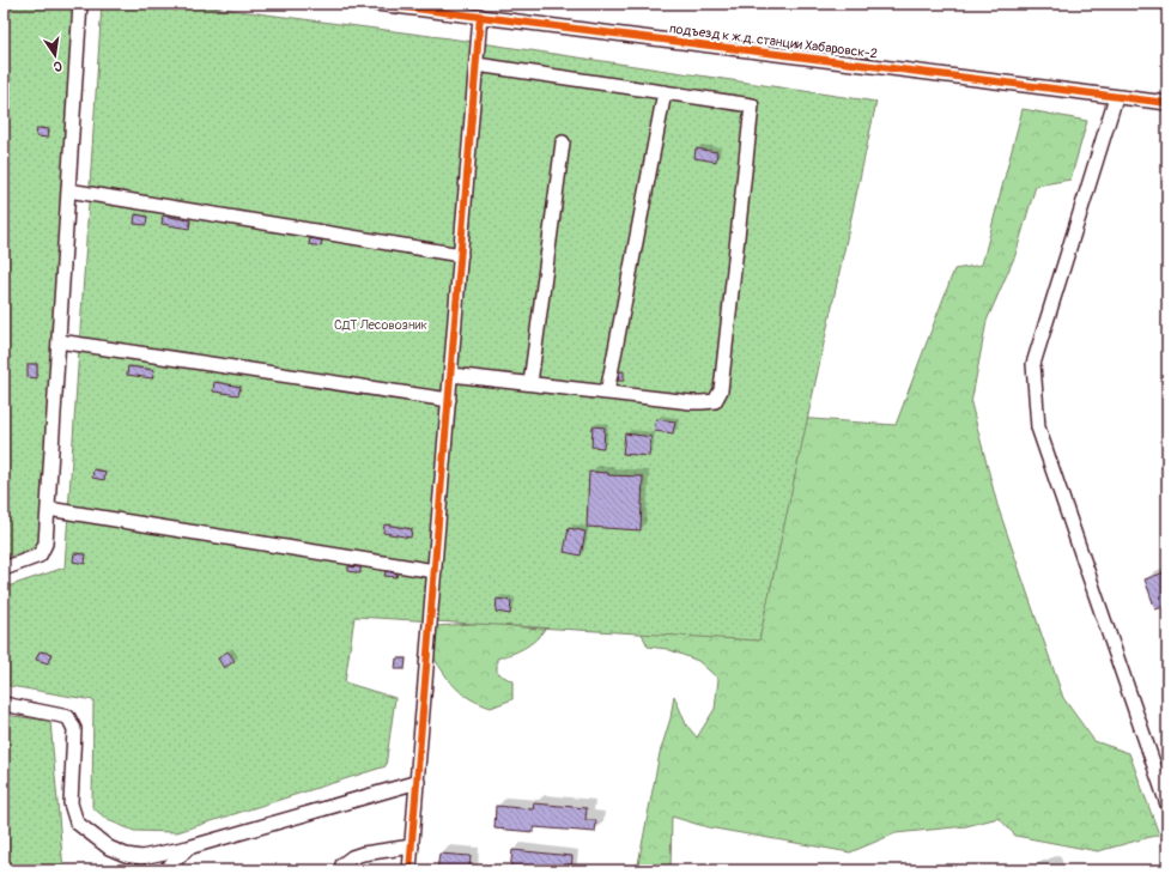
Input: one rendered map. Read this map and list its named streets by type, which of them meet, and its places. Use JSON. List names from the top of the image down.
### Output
{
  "streets": {
    "street": ["подъезд к ж.д. станции Хабаровск-2"]
  },
  "parks": ["СДТ Лесовозник"],
  "north": "bottom"
}
